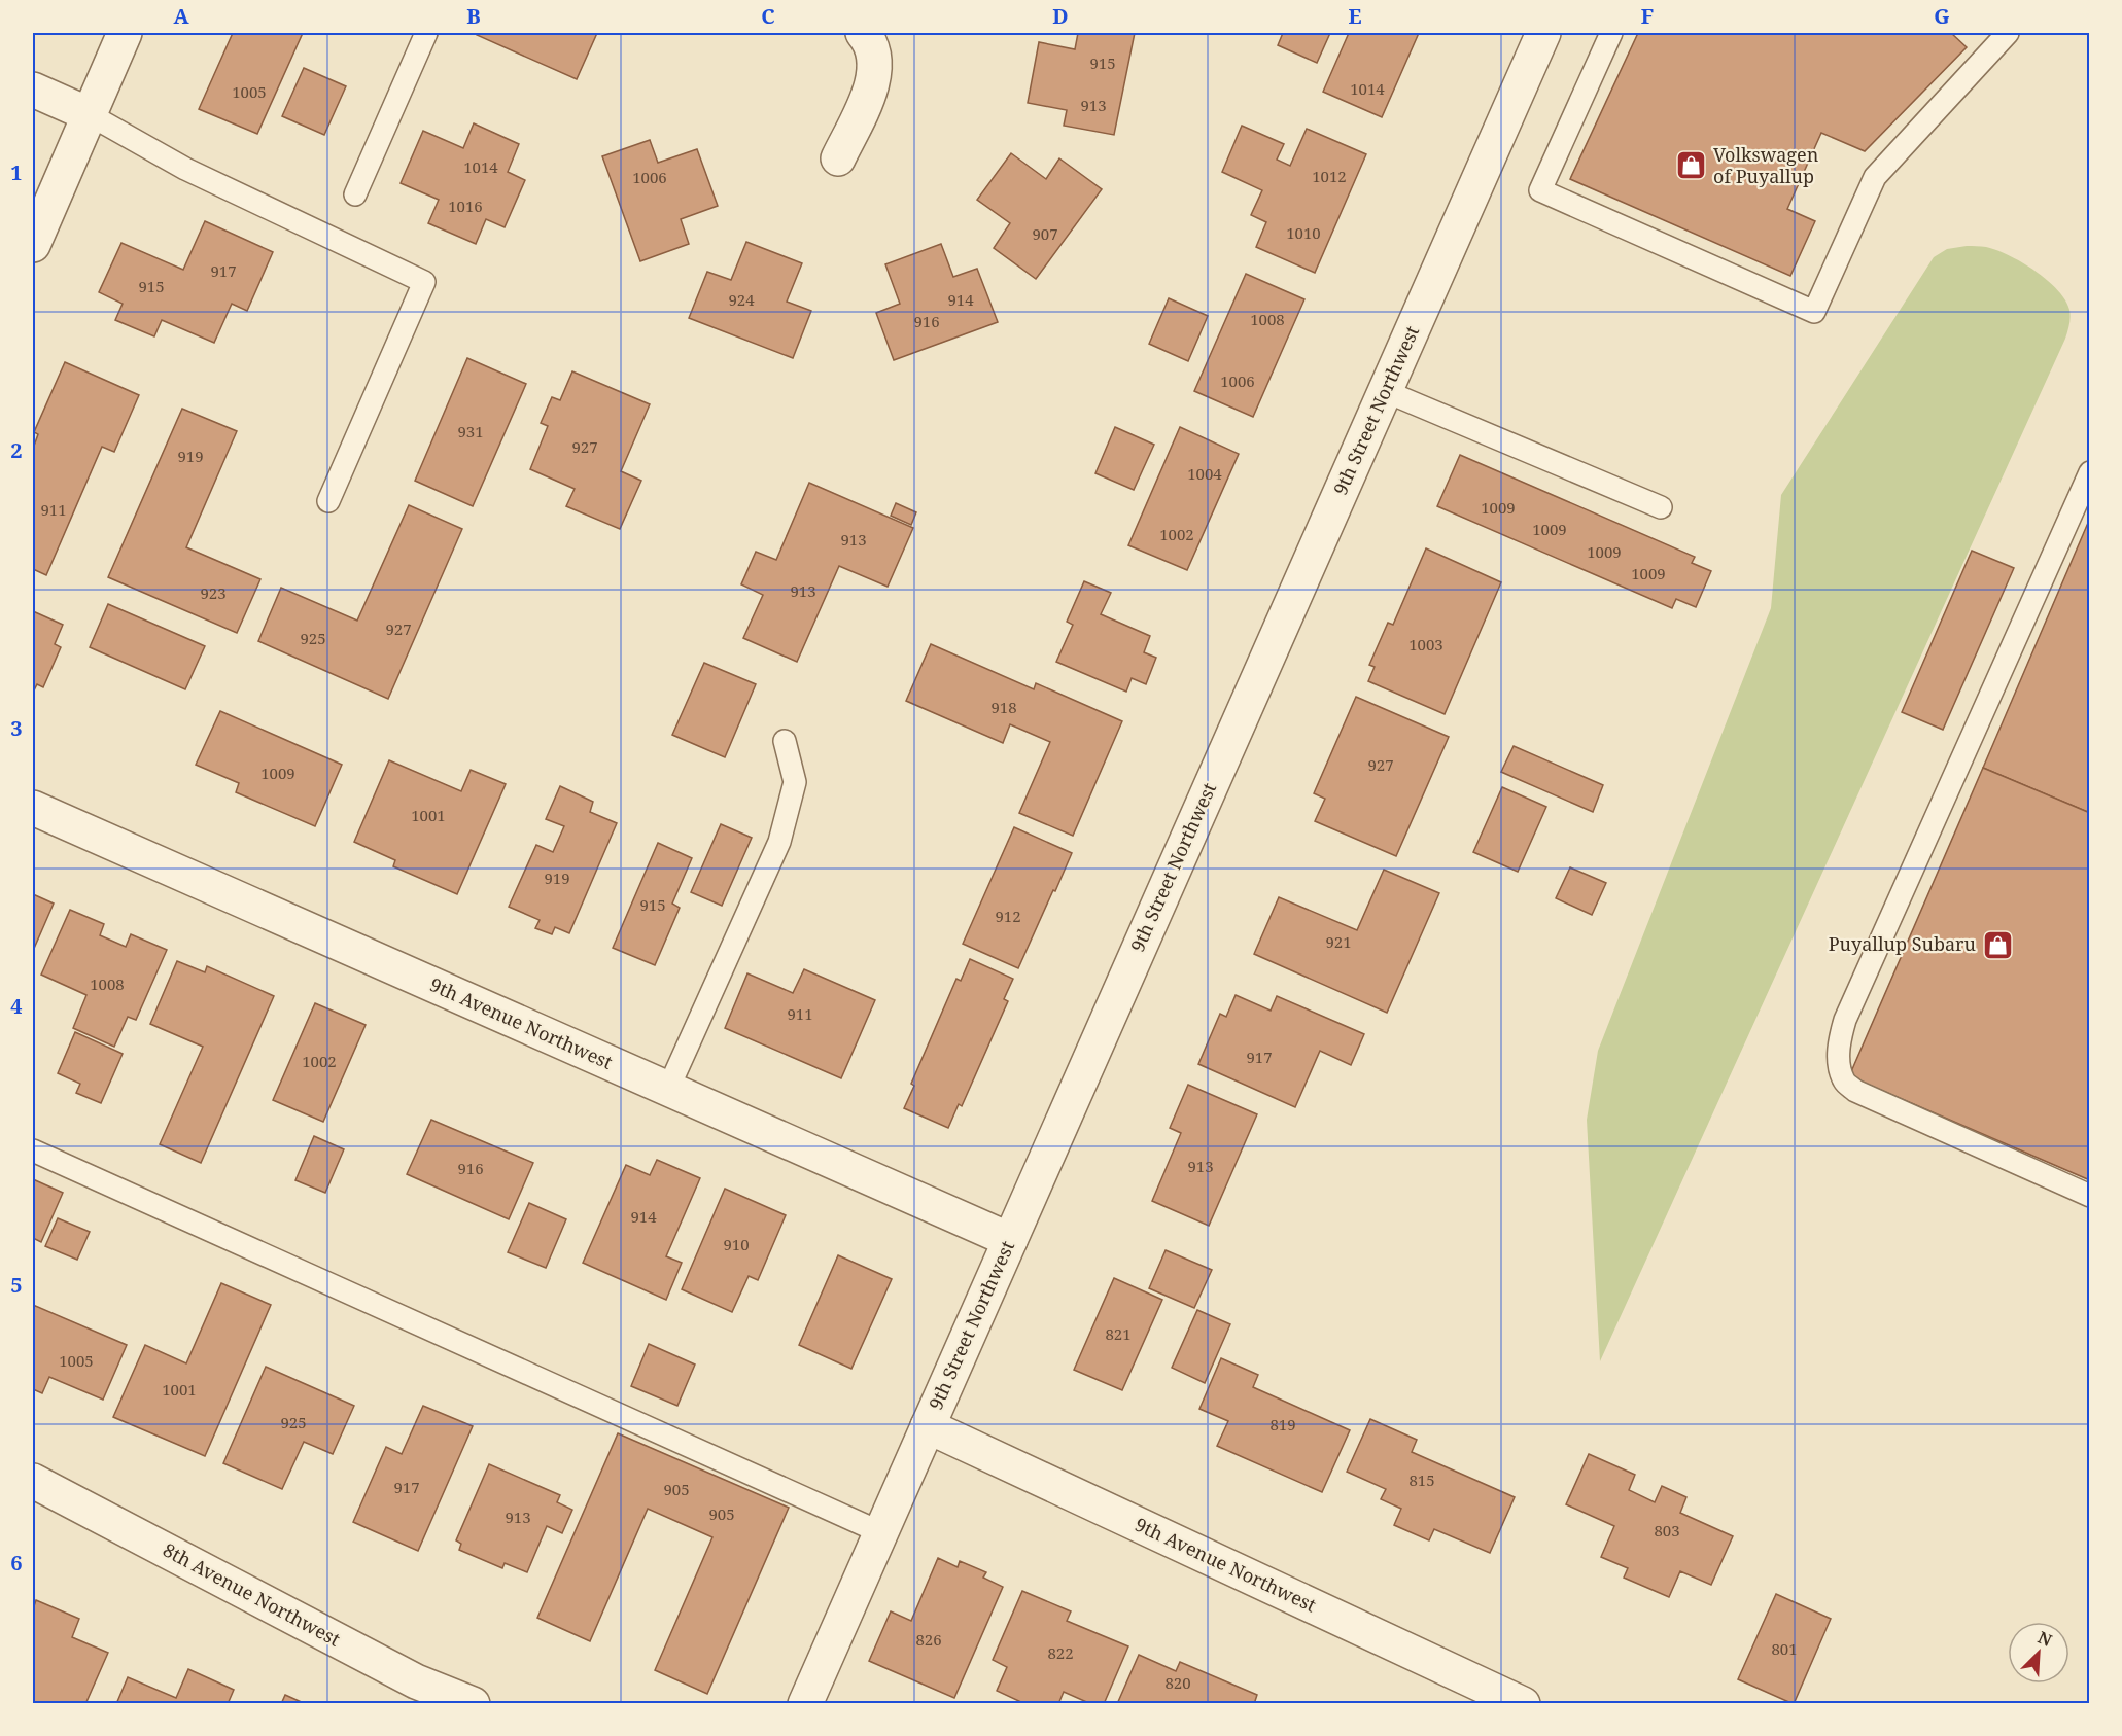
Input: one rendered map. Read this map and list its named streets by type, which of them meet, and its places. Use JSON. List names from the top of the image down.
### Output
{
  "streets": {
    "street": ["9th Street Northwest", "9th Avenue Northwest", "8th Avenue Northwest"]
  },
  "crossings": [
    ["9th Street Northwest", "9th Avenue Northwest"]
  ],
  "places": {
    "shop": ["Volkswagen of Puyallup", "Puyallup Subaru"]
  },
  "house_numbers": [
    "915",
    "1014",
    "1005",
    "913",
    "1014",
    "1012",
    "1006",
    "1016",
    "1010",
    "907",
    "917",
    "915",
    "924",
    "914",
    "1008",
    "916",
    "1006",
    "931",
    "927",
    "919",
    "1004",
    "1009",
    "911",
    "1009",
    "1002",
    "913",
    "1009",
    "1009",
    "913",
    "923",
    "927",
    "925",
    "1003",
    "918",
    "927",
    "1009",
    "1001",
    "919",
    "915",
    "912",
    "921",
    "1008",
    "911",
    "917",
    "1002",
    "913",
    "916",
    "914",
    "910",
    "821",
    "1005",
    "1001",
    "925",
    "819",
    "815",
    "917",
    "905",
    "905",
    "913",
    "803",
    "826",
    "801",
    "822",
    "820"
  ],
  "north": "top right",
  "grid": {
    "columns": [
      "A",
      "B",
      "C",
      "D",
      "E",
      "F",
      "G"
    ],
    "rows": [
      "1",
      "2",
      "3",
      "4",
      "5",
      "6"
    ]
  }
}
